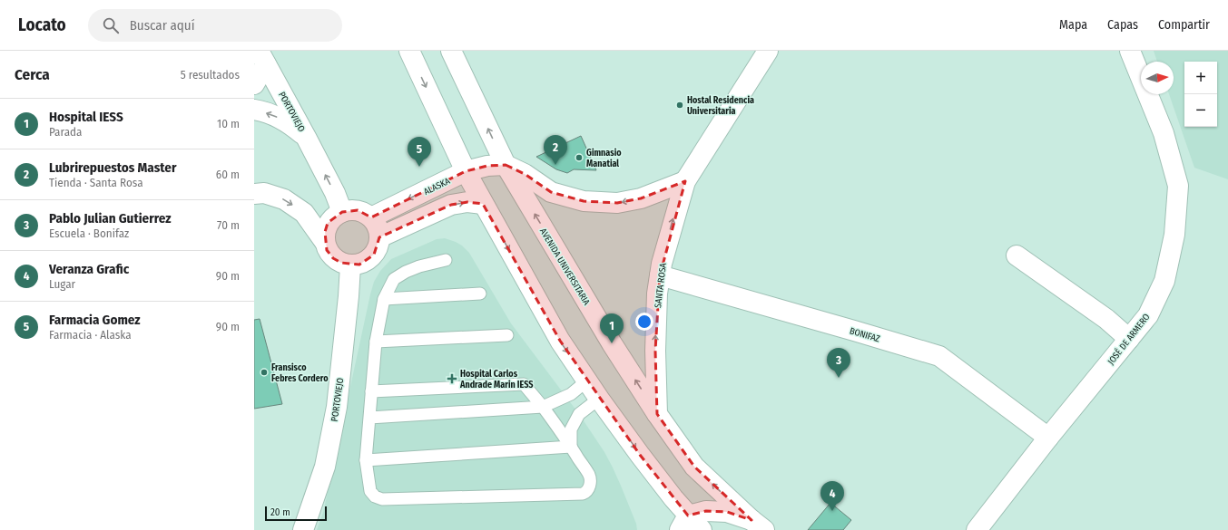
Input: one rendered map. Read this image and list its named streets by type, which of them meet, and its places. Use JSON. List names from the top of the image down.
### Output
{
  "streets": {
    "street": [
      "PORTOVIEJO",
      "ALASKA",
      "AVENIDA UNIVERSITARIA",
      "SANTA ROSA",
      "BONIFAZ",
      "JOSÉ DE ARMERO"
    ]
  },
  "crossings": [
    ["PORTOVIEJO", "ALASKA"],
    ["ALASKA", "AVENIDA UNIVERSITARIA"],
    ["AVENIDA UNIVERSITARIA", "SANTA ROSA"],
    ["SANTA ROSA", "BONIFAZ"],
    ["BONIFAZ", "JOSÉ DE ARMERO"]
  ],
  "one_way": ["SANTA ROSA"],
  "places": {
    "other": ["Hostal Residencia Universitaria", "Gimnasio Manatial", "Fransisco Febres Cordero"],
    "health": ["Hospital Carlos Andrade Marin IESS"]
  },
  "scale_bar": "20 m",
  "north": "right",
  "page": {
    "header": "Locato",
    "search": "Buscar aquí",
    "nav": ["Mapa", "Capas", "Compartir"],
    "heading": ["Cerca", "5 resultados"],
    "map_buttons": ["+", "−"],
    "list": [
      {
        "mark": "1",
        "name": "Hospital IESS",
        "note": "Parada",
        "value": "10 m"
      },
      {
        "mark": "2",
        "name": "Lubrirepuestos Master",
        "note": "Tienda · Santa Rosa",
        "value": "60 m"
      },
      {
        "mark": "3",
        "name": "Pablo Julian Gutierrez",
        "note": "Escuela · Bonifaz",
        "value": "70 m"
      },
      {
        "mark": "4",
        "name": "Veranza Grafic",
        "note": "Lugar",
        "value": "90 m"
      },
      {
        "mark": "5",
        "name": "Farmacia Gomez",
        "note": "Farmacia · Alaska",
        "value": "90 m"
      }
    ],
    "pins": [
      "2",
      "5",
      "1",
      "3",
      "4"
    ],
    "scale": "20 m"
  }
}
